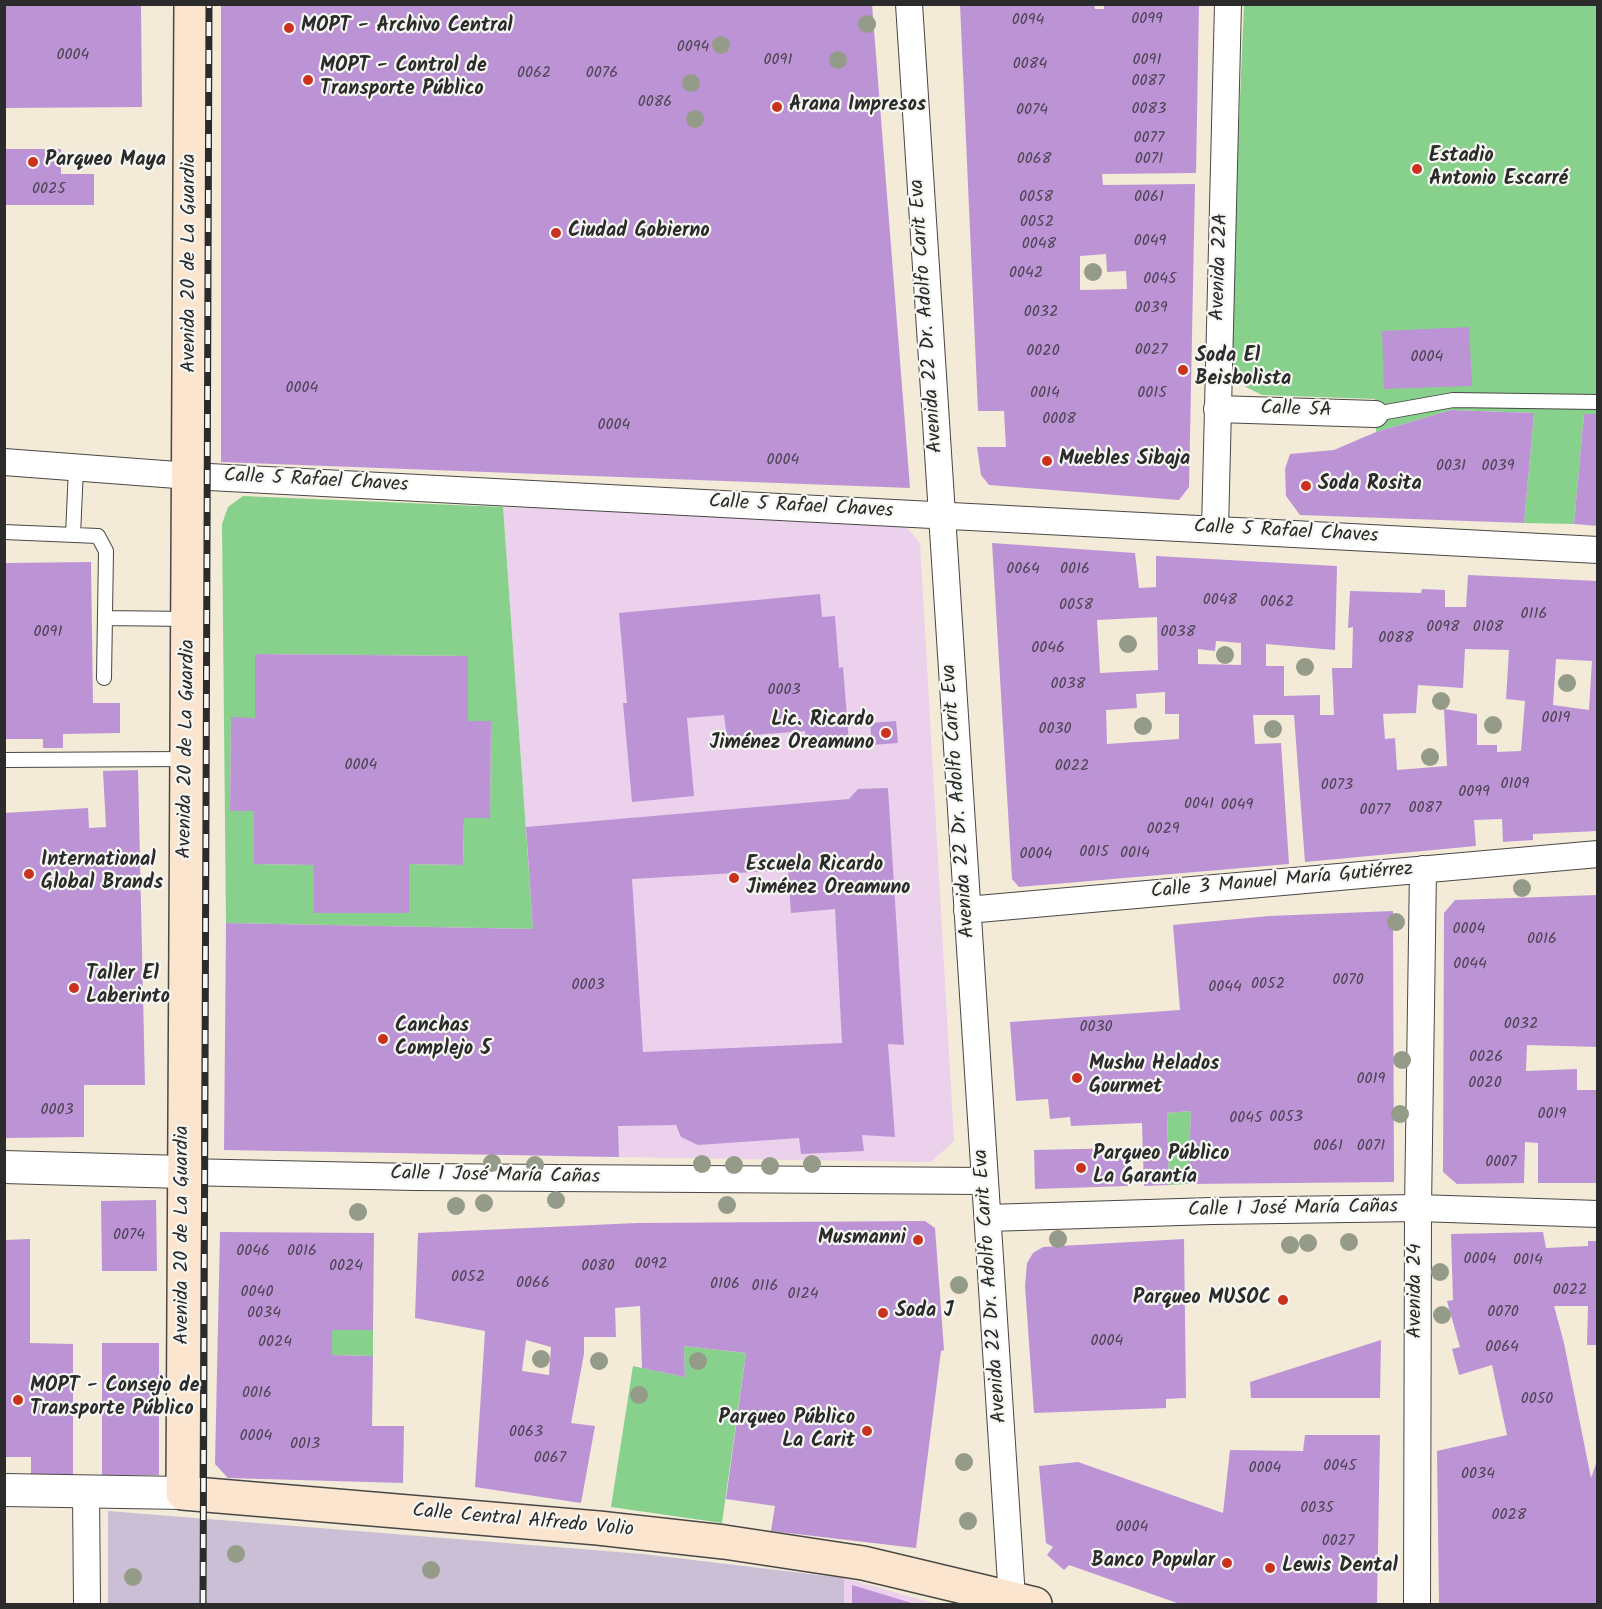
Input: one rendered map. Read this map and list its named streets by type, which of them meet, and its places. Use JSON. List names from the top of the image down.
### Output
{
  "streets": {
    "main road": ["Avenida 20 de La Guardia", "Calle Central Alfredo Volio"],
    "street": [
      "Avenida 22A",
      "Avenida 22 Dr. Adolfo Carit Eva",
      "Calle 5A",
      "Calle 5 Rafael Chaves",
      "Calle 3 Manuel María Gutiérrez",
      "Calle 1 José María Cañas",
      "Avenida 24"
    ]
  },
  "crossings": [
    ["Avenida 20 de La Guardia", "Calle 5 Rafael Chaves"],
    ["Avenida 20 de La Guardia", "Calle 1 José María Cañas"],
    ["Avenida 20 de La Guardia", "Calle Central Alfredo Volio"],
    ["Avenida 22A", "Calle 5A"],
    ["Avenida 22A", "Calle 5 Rafael Chaves"],
    ["Avenida 22 Dr. Adolfo Carit Eva", "Calle 5 Rafael Chaves"],
    ["Avenida 22 Dr. Adolfo Carit Eva", "Calle 3 Manuel María Gutiérrez"],
    ["Avenida 22 Dr. Adolfo Carit Eva", "Calle 1 José María Cañas"],
    ["Avenida 22 Dr. Adolfo Carit Eva", "Calle Central Alfredo Volio"],
    ["Calle 3 Manuel María Gutiérrez", "Avenida 24"],
    ["Calle 1 José María Cañas", "Avenida 24"]
  ],
  "places": [
    "MOPT - Archivo Central",
    "MOPT - Control de Transporte Público",
    "Arana Impresos",
    "Parqueo Maya",
    "Estadio Antonio Escarré",
    "Ciudad Gobierno",
    "Soda El Beisbolista",
    "Muebles Sibaja",
    "Soda Rosita",
    "Lic. Ricardo Jiménez Oreamuno",
    "International Global Brands",
    "Escuela Ricardo Jiménez Oreamuno",
    "Taller El Laberinto",
    "Canchas Complejo 5",
    "Mushu Helados Gourmet",
    "Parqueo Público La Garantía",
    "Musmanni",
    "Parqueo MUSOC",
    "Soda J",
    "MOPT - Consejo de Transporte Público",
    "Parqueo Público La Carit",
    "Banco Popular",
    "Lewis Dental"
  ],
  "house_numbers": [
    "0099",
    "0094",
    "0094",
    "0004",
    "0091",
    "0091",
    "0084",
    "0062",
    "0076",
    "0087",
    "0086",
    "0083",
    "0074",
    "0077",
    "0068",
    "0071",
    "0025",
    "0058",
    "0061",
    "0052",
    "0049",
    "0048",
    "0042",
    "0045",
    "0039",
    "0032",
    "0027",
    "0020",
    "0004",
    "0004",
    "0014",
    "0015",
    "0008",
    "0004",
    "0004",
    "0031",
    "0039",
    "0064",
    "0016",
    "0048",
    "0062",
    "0058",
    "0116",
    "0098",
    "0108",
    "0091",
    "0038",
    "0088",
    "0046",
    "0038",
    "0003",
    "0019",
    "0030",
    "0004",
    "0022",
    "0109",
    "0073",
    "0099",
    "0041",
    "0049",
    "0087",
    "0077",
    "0029",
    "0015",
    "0014",
    "0004",
    "0004",
    "0016",
    "0044",
    "0070",
    "0052",
    "0003",
    "0044",
    "0032",
    "0030",
    "0026",
    "0019",
    "0020",
    "0003",
    "0019",
    "0053",
    "0045",
    "0061",
    "0071",
    "0007",
    "0074",
    "0046",
    "0016",
    "0004",
    "0014",
    "0092",
    "0024",
    "0080",
    "0052",
    "0066",
    "0106",
    "0116",
    "0022",
    "0040",
    "0124",
    "0070",
    "0034",
    "0004",
    "0024",
    "0064",
    "0016",
    "0050",
    "0063",
    "0004",
    "0013",
    "0067",
    "0045",
    "0004",
    "0034",
    "0035",
    "0028",
    "0004",
    "0027"
  ]
}
